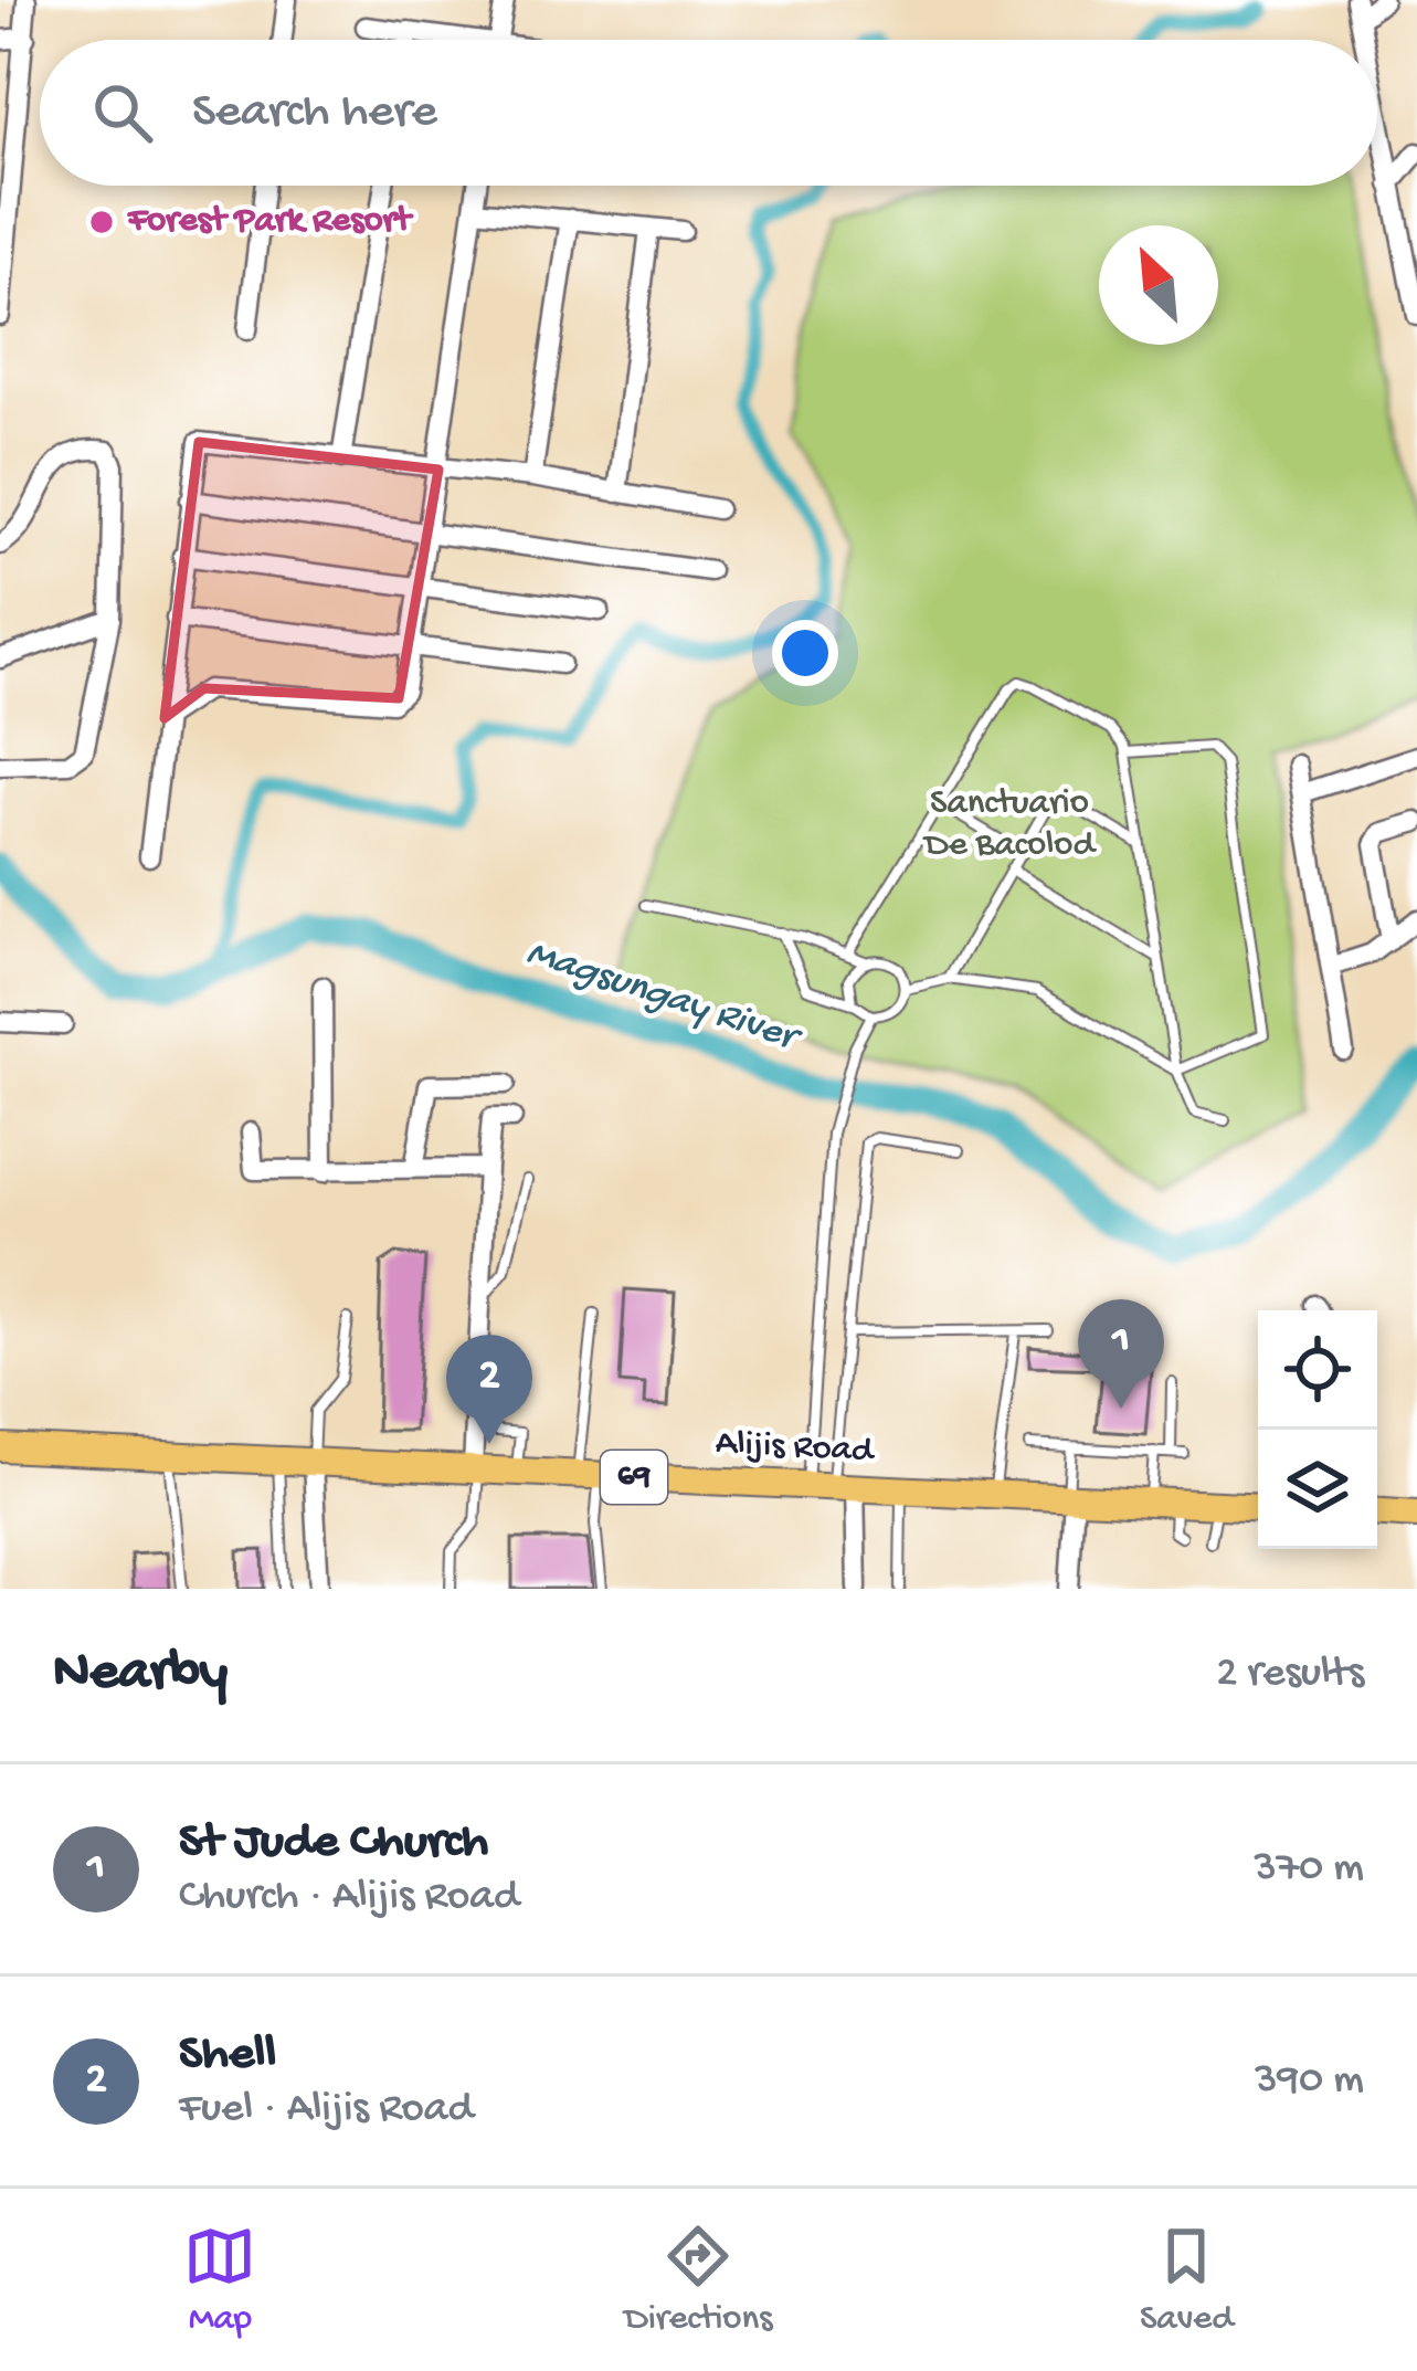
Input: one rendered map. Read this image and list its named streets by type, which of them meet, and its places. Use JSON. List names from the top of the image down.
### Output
{
  "streets": {
    "main road": ["Alijis Road", "69"]
  },
  "water": ["Magsungay River"],
  "parks": ["Sanctuario De Bacolod"],
  "places": ["Forest Park Resort"],
  "north": "top left",
  "page": {
    "search": "Search here",
    "pins": ["1", "2"],
    "heading": ["Nearby", "2 results"],
    "list": [
      {
        "mark": "1",
        "name": "St Jude Church",
        "note": "Church · Alijis Road",
        "value": "370 m"
      },
      {
        "mark": "2",
        "name": "Shell",
        "note": "Fuel · Alijis Road",
        "value": "390 m"
      }
    ],
    "nav": ["Map", "Directions", "Saved"]
  }
}
